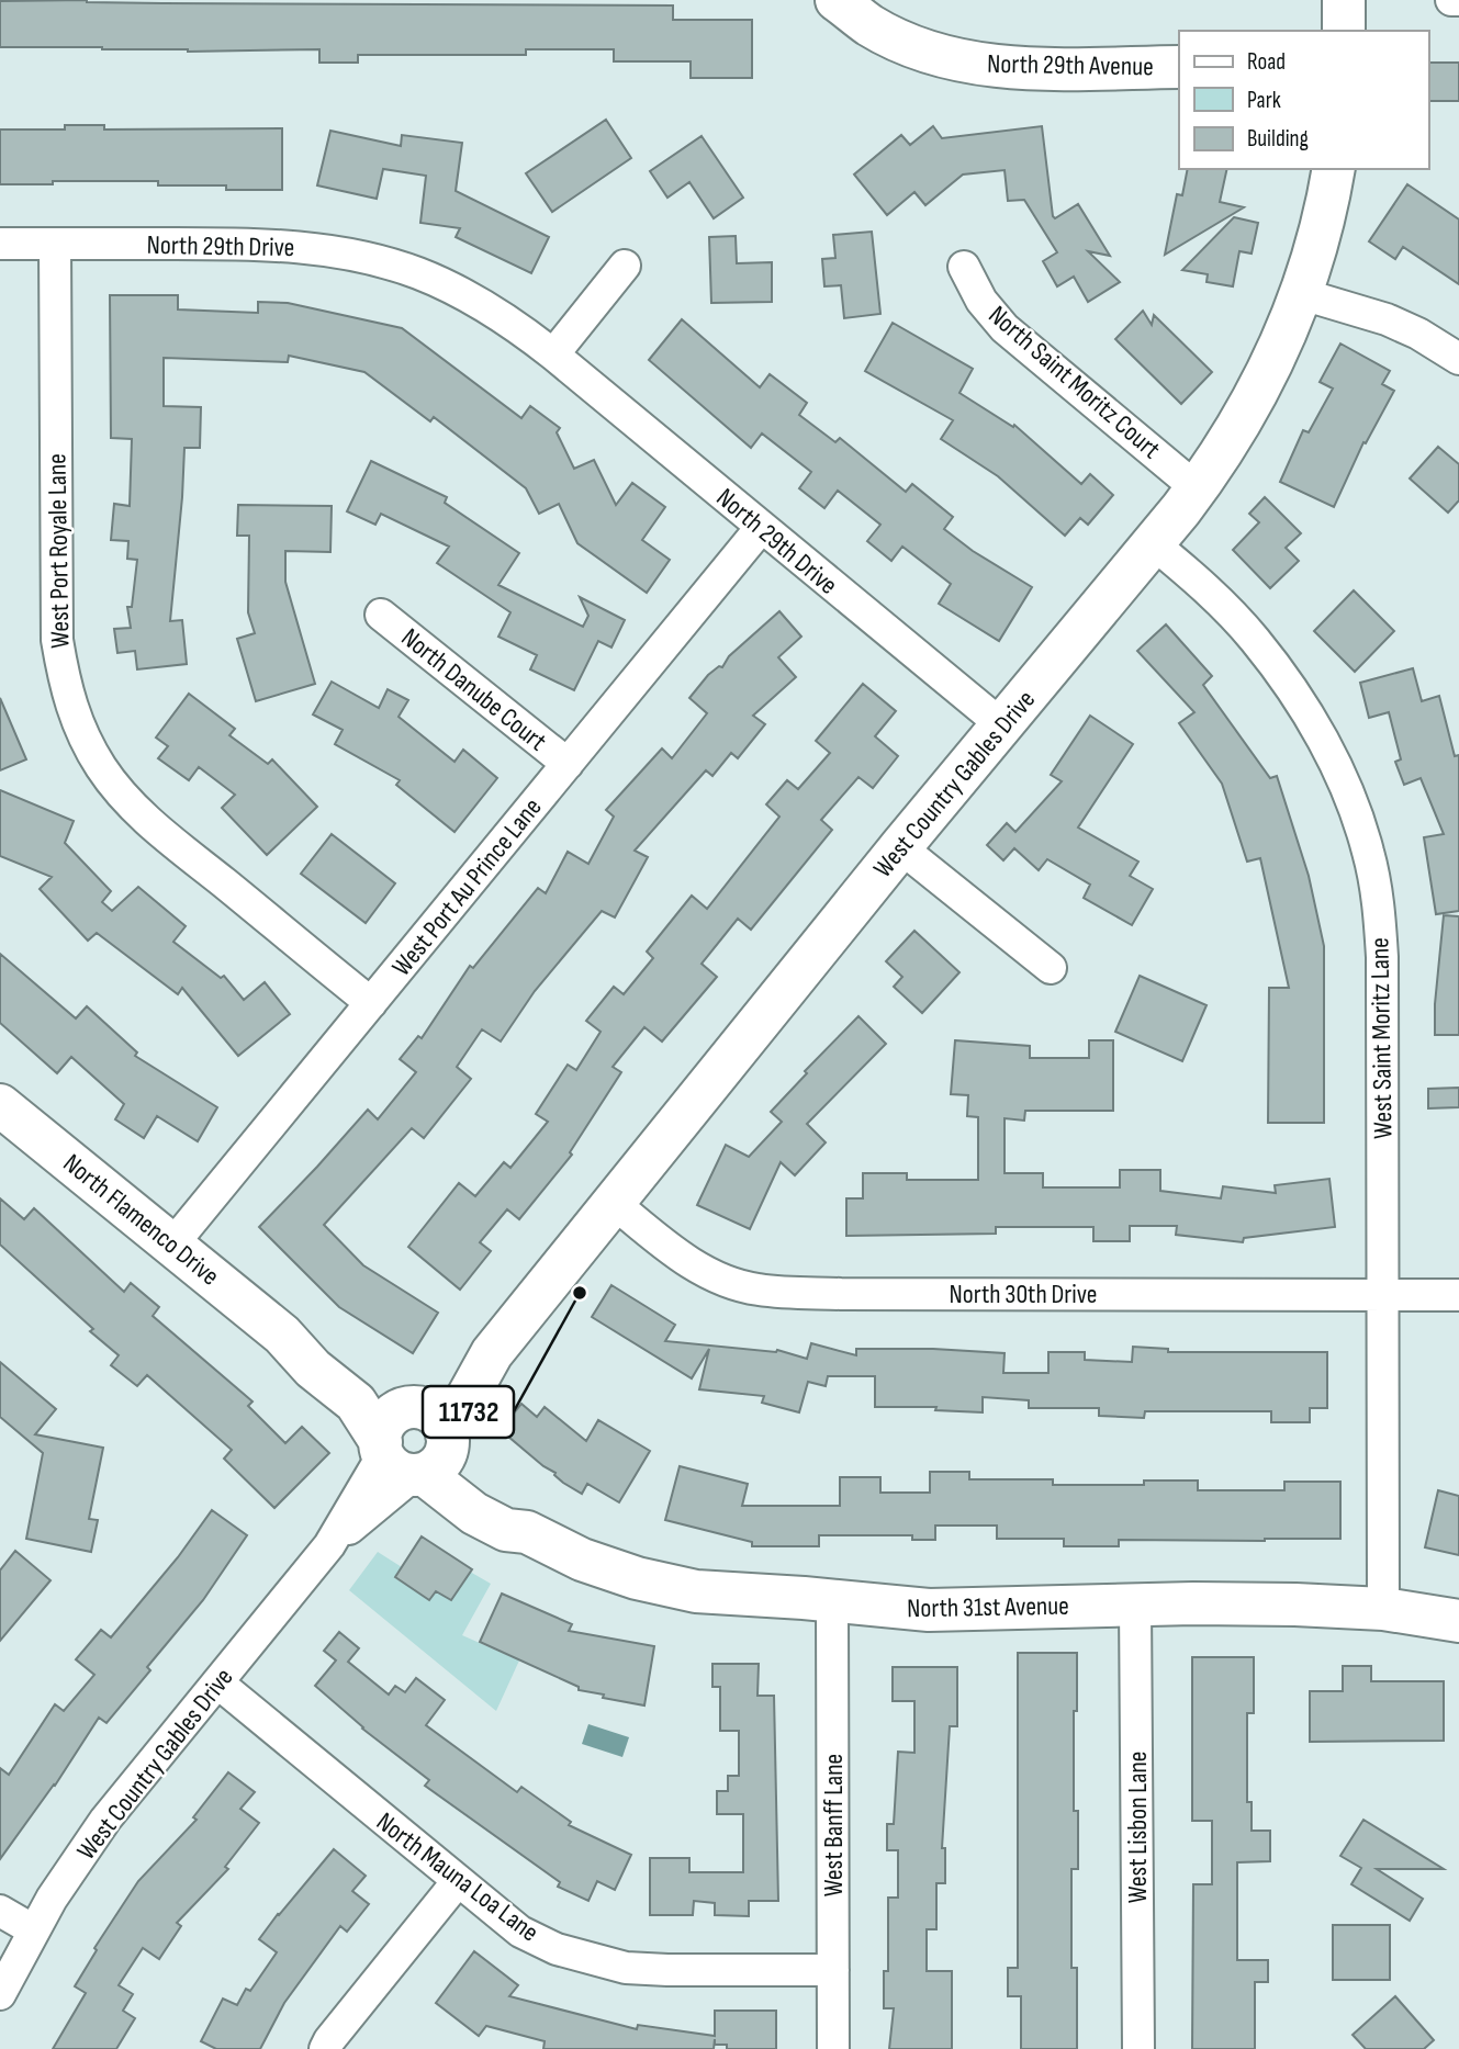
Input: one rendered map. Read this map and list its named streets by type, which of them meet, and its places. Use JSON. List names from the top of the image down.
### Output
{
  "streets": {
    "street": [
      "North 29th Avenue",
      "North 29th Drive",
      "North Saint Moritz Court",
      "West Port Royale Lane",
      "North Danube Court",
      "West Country Gables Drive",
      "West Port Au Prince Lane",
      "West Saint Moritz Lane",
      "North Flamenco Drive",
      "North 30th Drive",
      "North 31st Avenue",
      "West Banff Lane",
      "West Lisbon Lane",
      "North Mauna Loa Lane"
    ]
  },
  "crossings": [
    ["North 29th Drive", "West Port Royale Lane"],
    ["North 29th Drive", "West Country Gables Drive"],
    ["North 29th Drive", "West Port Au Prince Lane"],
    ["North Saint Moritz Court", "West Country Gables Drive"],
    ["West Port Royale Lane", "West Port Au Prince Lane"],
    ["North Danube Court", "West Port Au Prince Lane"],
    ["West Country Gables Drive", "West Saint Moritz Lane"],
    ["West Country Gables Drive", "North Flamenco Drive"],
    ["West Country Gables Drive", "North 30th Drive"],
    ["West Country Gables Drive", "North Mauna Loa Lane"],
    ["West Port Au Prince Lane", "North Flamenco Drive"],
    ["West Saint Moritz Lane", "North 30th Drive"],
    ["West Saint Moritz Lane", "North 31st Avenue"],
    ["North Flamenco Drive", "North 31st Avenue"],
    ["North 31st Avenue", "West Banff Lane"],
    ["North 31st Avenue", "West Lisbon Lane"],
    ["West Banff Lane", "North Mauna Loa Lane"]
  ],
  "places": ["11732"],
  "legend": ["Road", "Park", "Building"]
}
